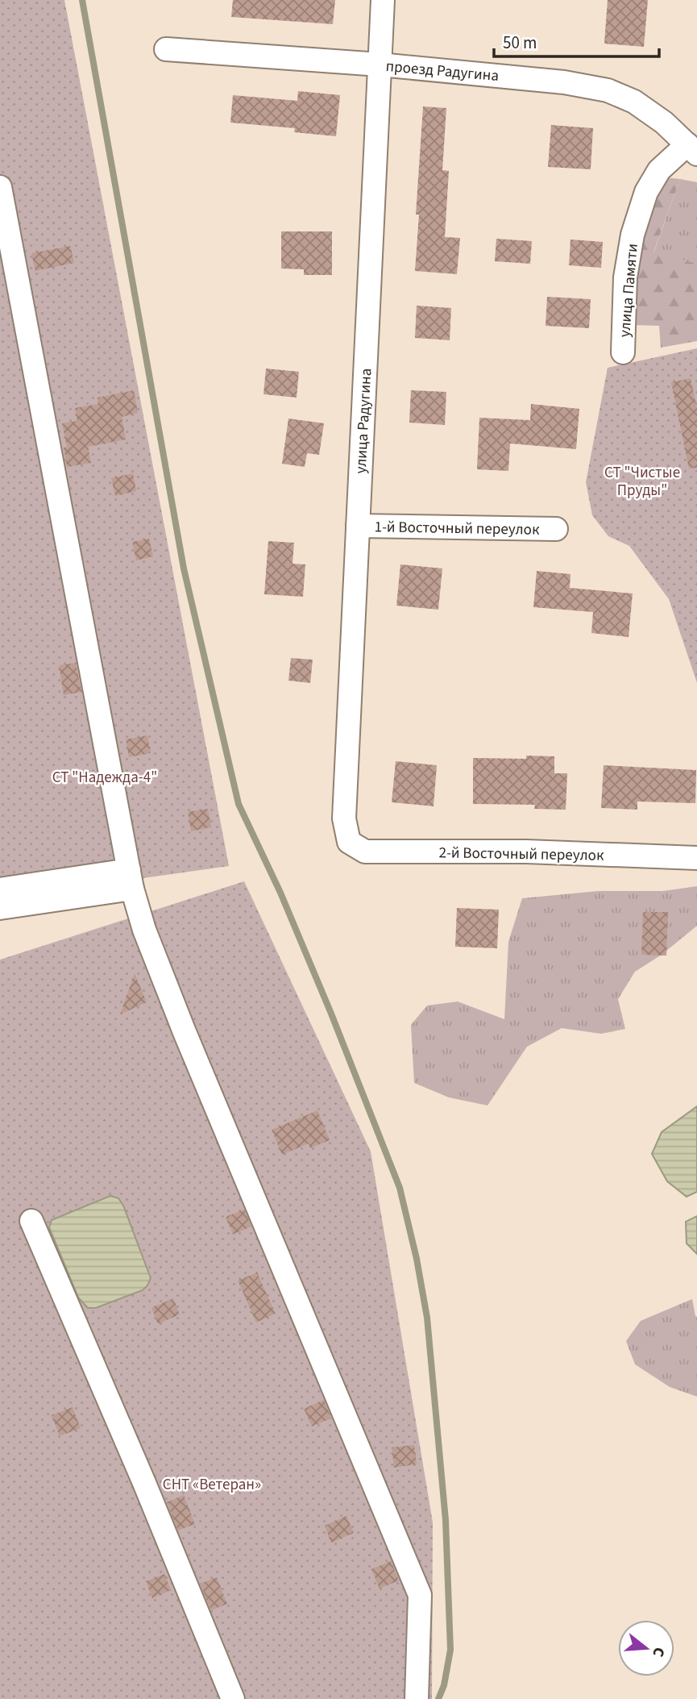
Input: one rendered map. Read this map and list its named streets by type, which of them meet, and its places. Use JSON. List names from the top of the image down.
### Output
{
  "streets": {
    "street": [
      "проезд Радугина",
      "улица Памяти",
      "улица Радугина",
      "1-й Восточный переулок",
      "2-й Восточный переулок"
    ]
  },
  "crossings": [
    ["проезд Радугина", "улица Памяти"],
    ["проезд Радугина", "улица Радугина"],
    ["улица Радугина", "1-й Восточный переулок"],
    ["улица Радугина", "2-й Восточный переулок"]
  ],
  "parks": ["СТ \"Чистые Пруды\"", "СТ \"Надежда-4\"", "СНТ «Ветеран»"],
  "scale_bar": "50 m",
  "north": "right"
}
